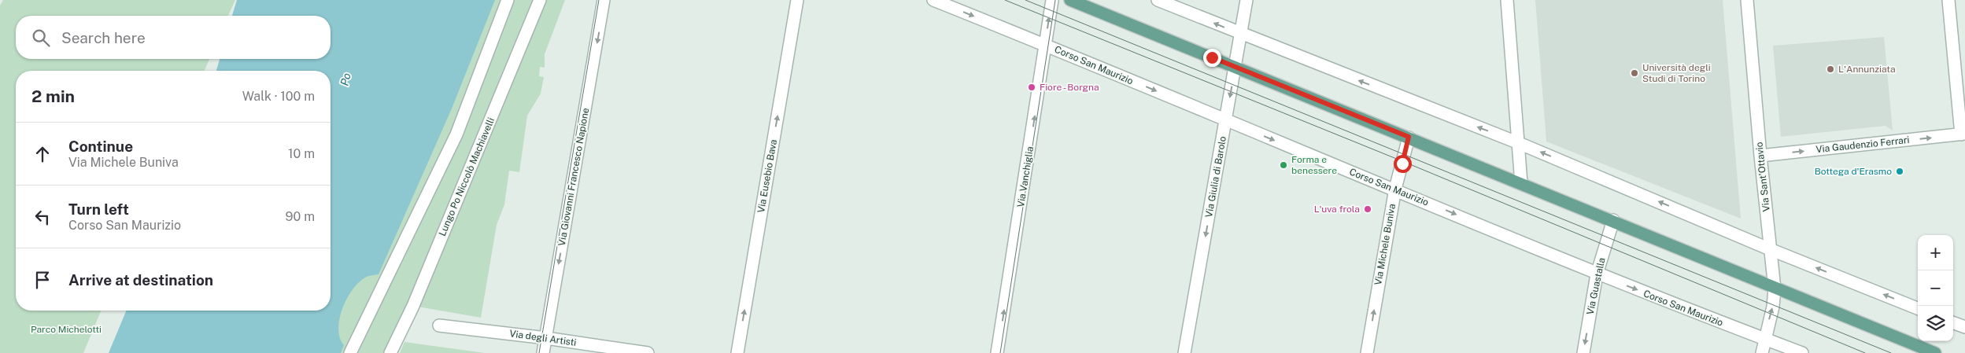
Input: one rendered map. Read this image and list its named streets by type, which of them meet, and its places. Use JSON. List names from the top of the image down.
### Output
{
  "streets": {
    "street": [
      "Corso San Maurizio",
      "Via Gaudenzio Ferrari",
      "Via Eusebio Bava",
      "Lungo Po Niccolò Machiavelli",
      "Via Giovanni Francesco Napione",
      "Via Vanchiglia",
      "Via Giulia di Barolo",
      "Via Sant'Ottavio",
      "Via Michele Buniva",
      "Via Guastalla",
      "Via degli Artisti"
    ]
  },
  "crossings": [
    ["Corso San Maurizio", "Via Vanchiglia"],
    ["Corso San Maurizio", "Via Giulia di Barolo"],
    ["Corso San Maurizio", "Via Sant'Ottavio"],
    ["Corso San Maurizio", "Via Michele Buniva"],
    ["Corso San Maurizio", "Via Guastalla"],
    ["Via Gaudenzio Ferrari", "Via Sant'Ottavio"],
    ["Via Giovanni Francesco Napione", "Via degli Artisti"]
  ],
  "one_way": [
    "Via Gaudenzio Ferrari",
    "Via Eusebio Bava",
    "Via Giovanni Francesco Napione",
    "Via Vanchiglia",
    "Via Giulia di Barolo",
    "Via Michele Buniva",
    "Via Guastalla"
  ],
  "water": ["Po"],
  "parks": ["Parco Michelotti"],
  "places": [
    "L'Annunziata",
    "Università degli Studi di Torino",
    "Fiore - Borgna",
    "Forma e benessere",
    "Bottega d'Erasmo",
    "L'uva frola"
  ],
  "page": {
    "search": "Search here",
    "heading": ["2 min", "Walk · 100 m"],
    "list": [
      ["Continue", "Via Michele Buniva", "10 m"],
      ["Turn left", "Corso San Maurizio", "90 m"],
      "Arrive at destination"
    ],
    "map_buttons": ["+", "−"]
  }
}
